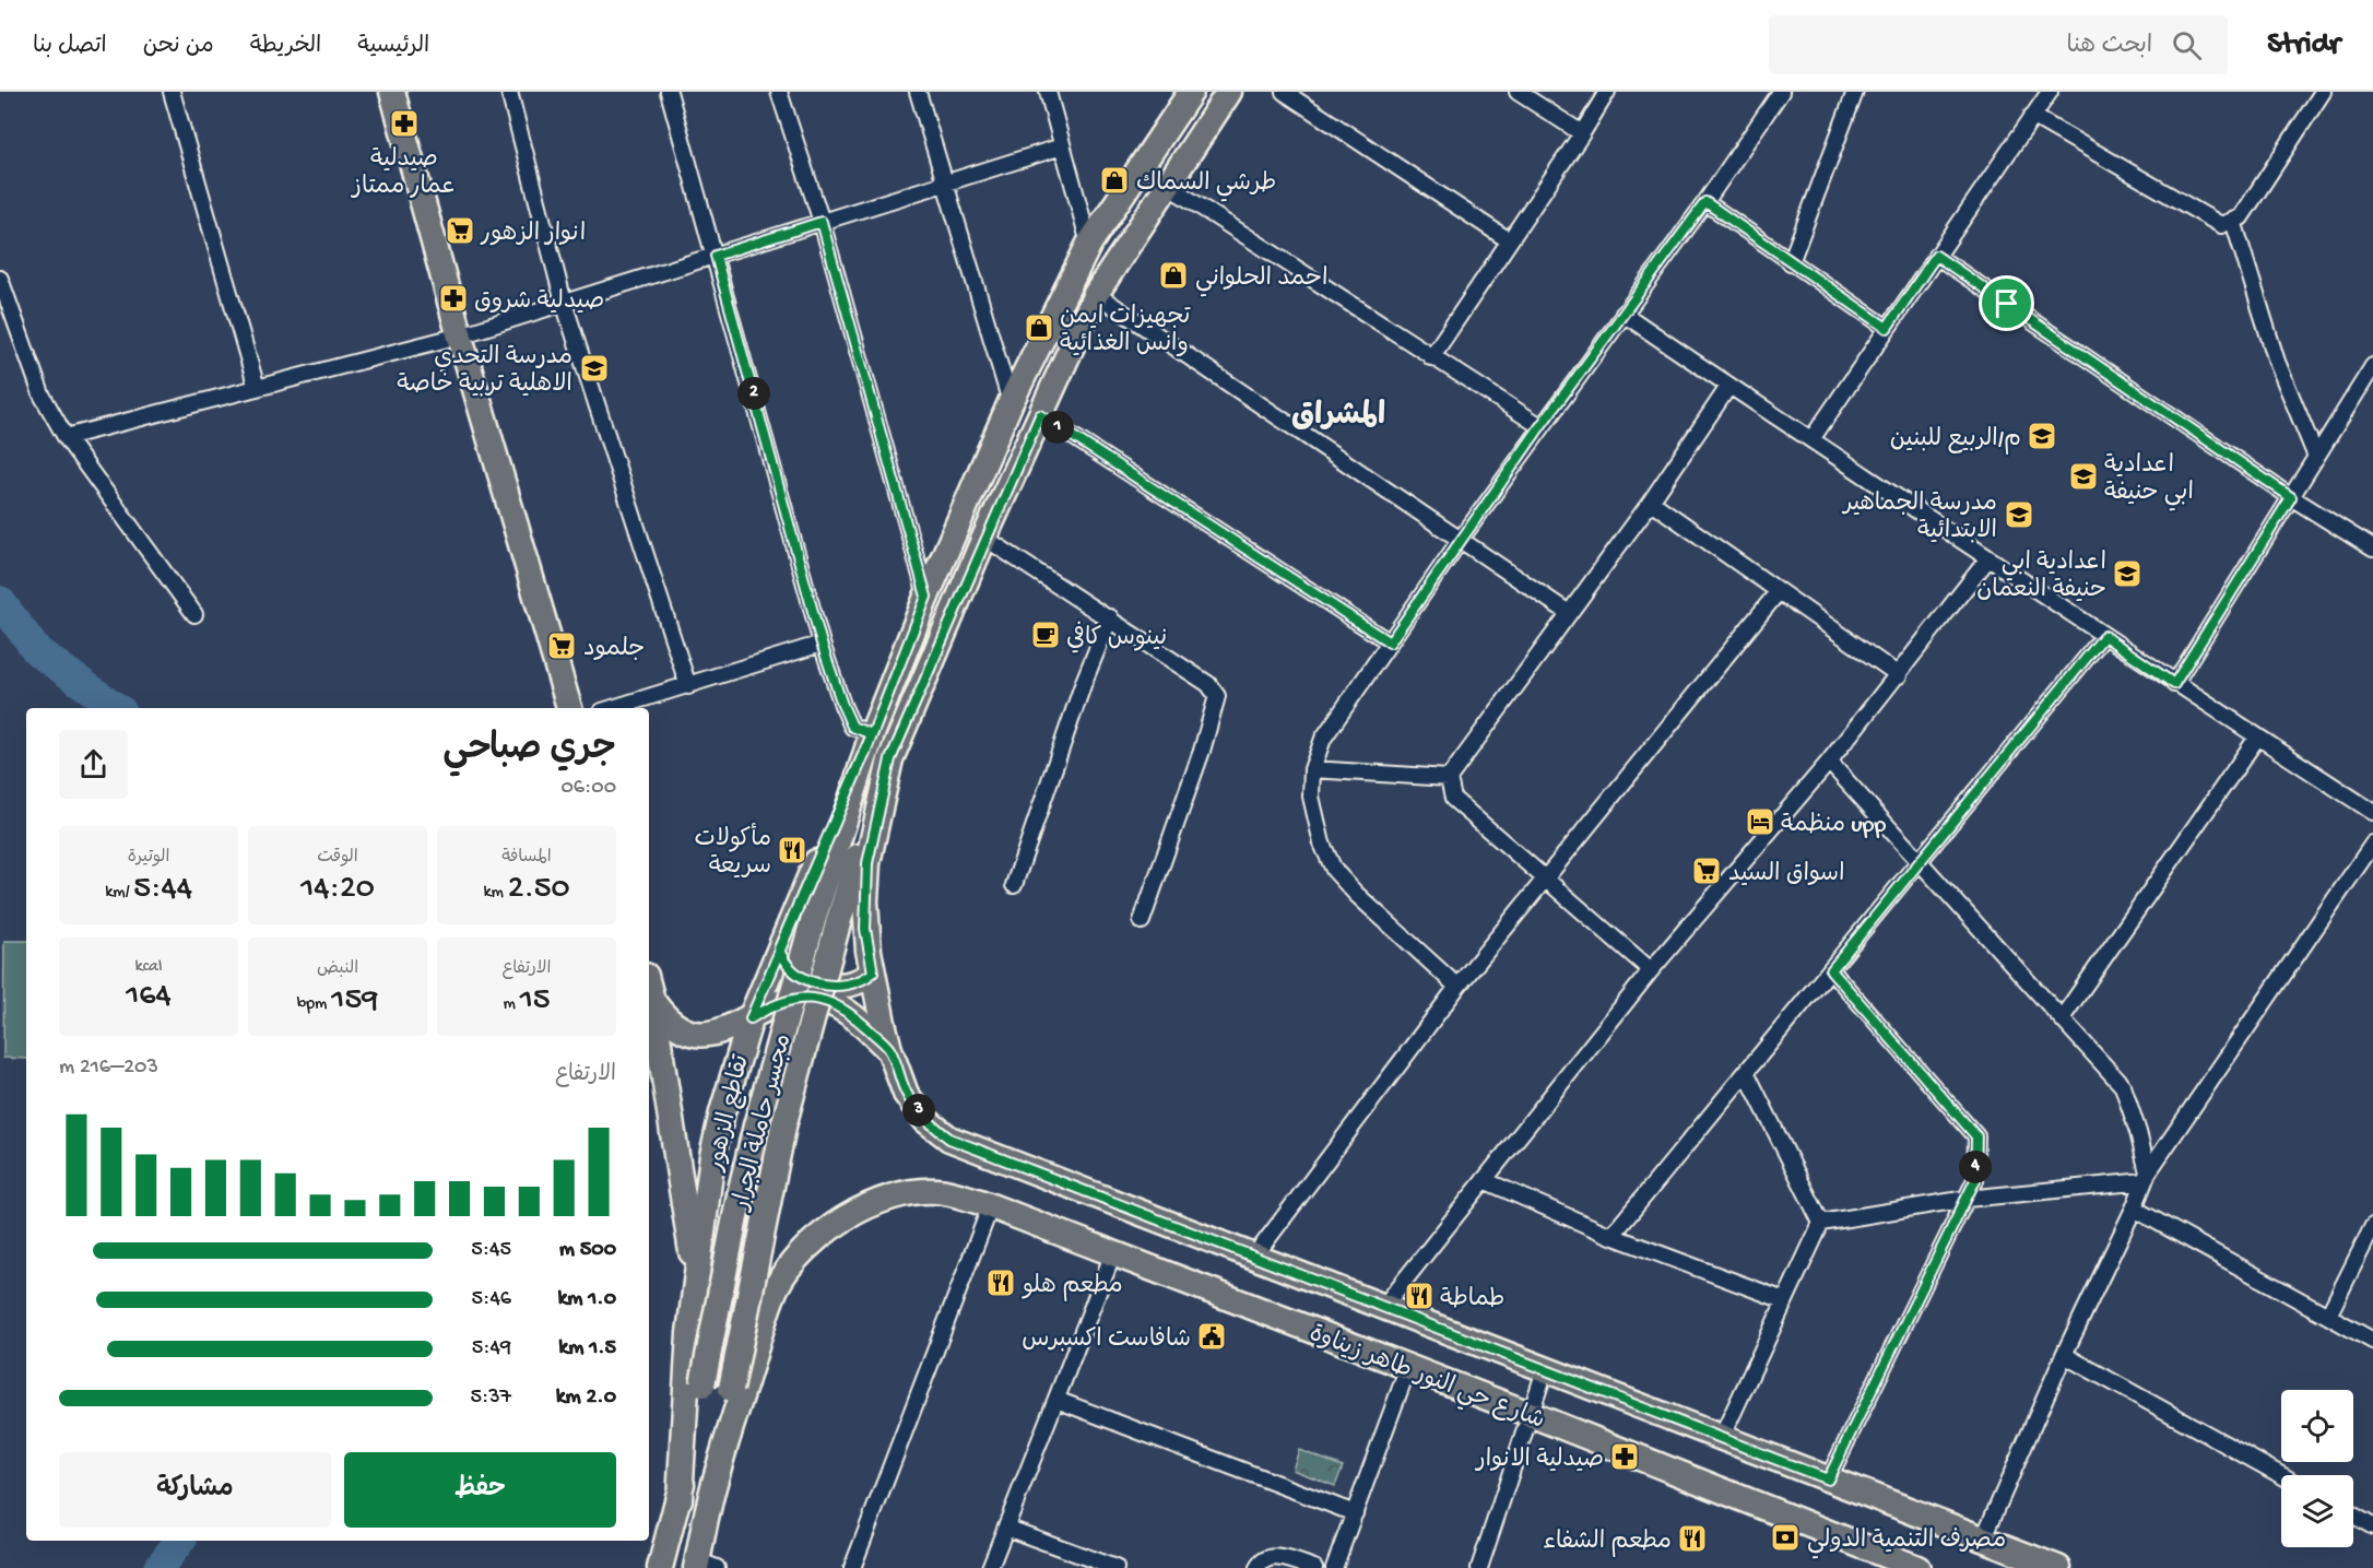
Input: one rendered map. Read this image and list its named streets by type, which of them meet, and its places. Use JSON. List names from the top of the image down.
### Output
{
  "streets": {
    "main road": ["تقاطع الزهور", "مجسر حاملة الجرار", "شارع حي النور طاهر زيناوة"]
  },
  "crossings": [
    ["تقاطع الزهور", "مجسر حاملة الجرار"],
    ["مجسر حاملة الجرار", "شارع حي النور طاهر زيناوة"]
  ],
  "districts": ["المشراق"],
  "places": {
    "pharmacy": ["صيدلية عمار ممتاز", "صيدلية شروق", "صيدلية الانوار"],
    "shop": ["طرشي السماك", "احمد الحلواني", "تجهيزات ايمن وانس الغذائية"],
    "supermarket": ["انوار الزهور", "جلمود", "اسواق السيد"],
    "school or university": [
      "مدرسة التحدي الاهلية تربية خاصة",
      "م/الربيع للبنين",
      "اعدادية ابي حنيفة",
      "مدرسة الجماهير الابتدائية",
      "اعدادية ابي حنيفة النعمان"
    ],
    "cafe": ["نينوس كافي"],
    "hotel": ["منظمة upp"],
    "restaurant": [
      "مأكولات سريعة",
      "مطعم هلو",
      "طماطة",
      "مطعم الشفاء"
    ],
    "public building": ["شافاست اكسبرس"],
    "bank": ["مصرف التنمية الدولي"]
  },
  "page": {
    "header": "Stridr",
    "search": "ابحث هنا",
    "nav": [
      "الرئيسية",
      "الخريطة",
      "من نحن",
      "اتصل بنا"
    ],
    "pins": [
      "2",
      "1",
      "3",
      "4"
    ],
    "heading": ["جري صباحي", "06:00"],
    "stats": [
      ["المسافة", "2.50 km"],
      ["الوقت", "14:20"],
      ["الوتيرة", "5:44 /km"],
      ["الارتفاع", "15 m"],
      ["النبض", "159 bpm"],
      ["kcal", "164"]
    ],
    "chart": ["الارتفاع", "203–216 m"],
    "list": [
      {
        "name": "500 m",
        "note": "5:45"
      },
      {
        "name": "1.0 km",
        "note": "5:46"
      },
      {
        "name": "1.5 km",
        "note": "5:49"
      },
      {
        "name": "2.0 km",
        "note": "5:37"
      }
    ],
    "buttons": ["حفظ", "مشاركة"]
  }
}
